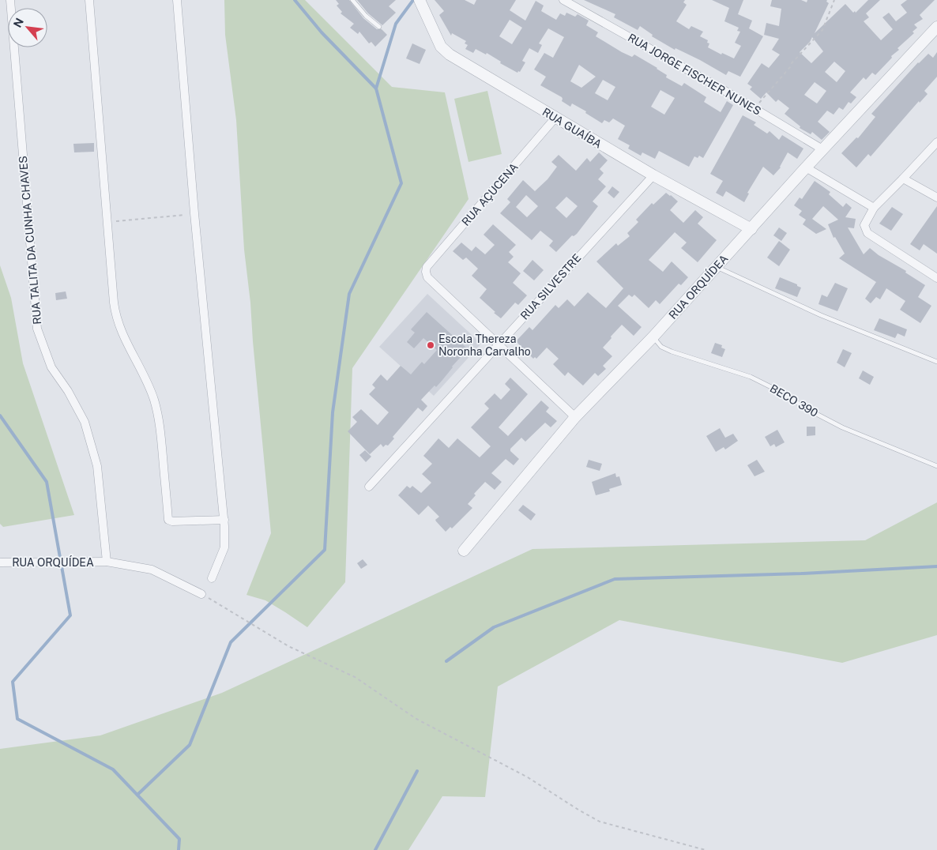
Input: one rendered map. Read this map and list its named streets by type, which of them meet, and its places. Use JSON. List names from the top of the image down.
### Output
{
  "streets": {
    "street": [
      "RUA JORGE FISCHER NUNES",
      "RUA GUAÍBA",
      "RUA AÇUCENA",
      "RUA TALITA DA CUNHA CHAVES",
      "RUA SILVESTRE",
      "RUA ORQUÍDEA"
    ],
    "lane": ["BECO 390"]
  },
  "crossings": [
    ["RUA JORGE FISCHER NUNES", "RUA ORQUÍDEA"],
    ["RUA GUAÍBA", "RUA AÇUCENA"],
    ["RUA GUAÍBA", "RUA SILVESTRE"],
    ["RUA GUAÍBA", "RUA ORQUÍDEA"],
    ["RUA AÇUCENA", "RUA SILVESTRE"],
    ["RUA TALITA DA CUNHA CHAVES", "RUA ORQUÍDEA"],
    ["RUA ORQUÍDEA", "BECO 390"]
  ],
  "places": ["Escola Thereza Noronha Carvalho"],
  "north": "top left"
}
